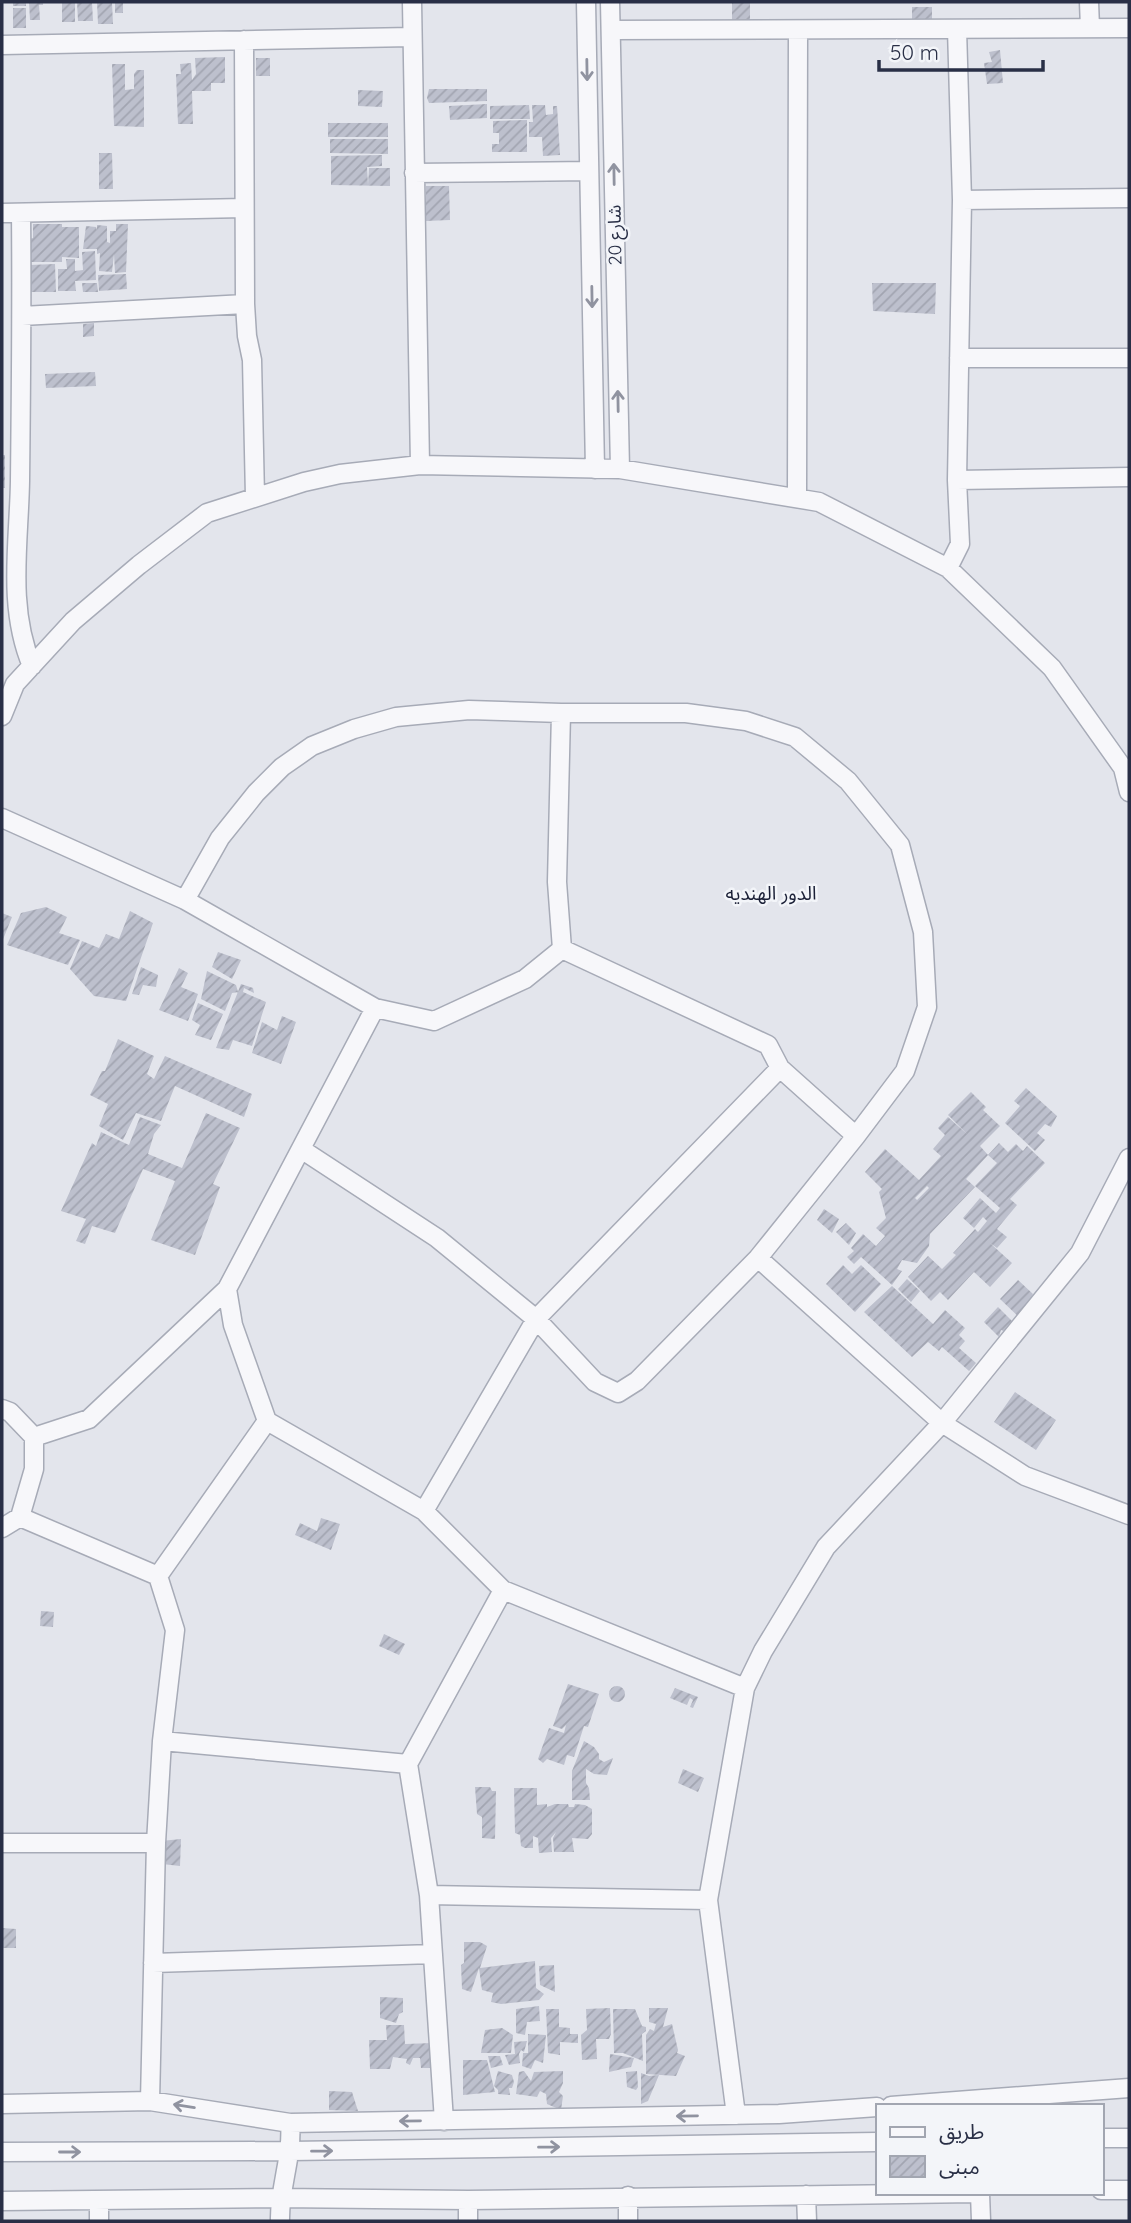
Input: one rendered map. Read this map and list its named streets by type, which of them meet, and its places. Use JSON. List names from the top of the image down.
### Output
{
  "streets": {
    "street": ["شارع 20"]
  },
  "districts": ["الدور الهنديه"],
  "legend": ["طريق", "مبنى"],
  "scale_bar": "50 m"
}
